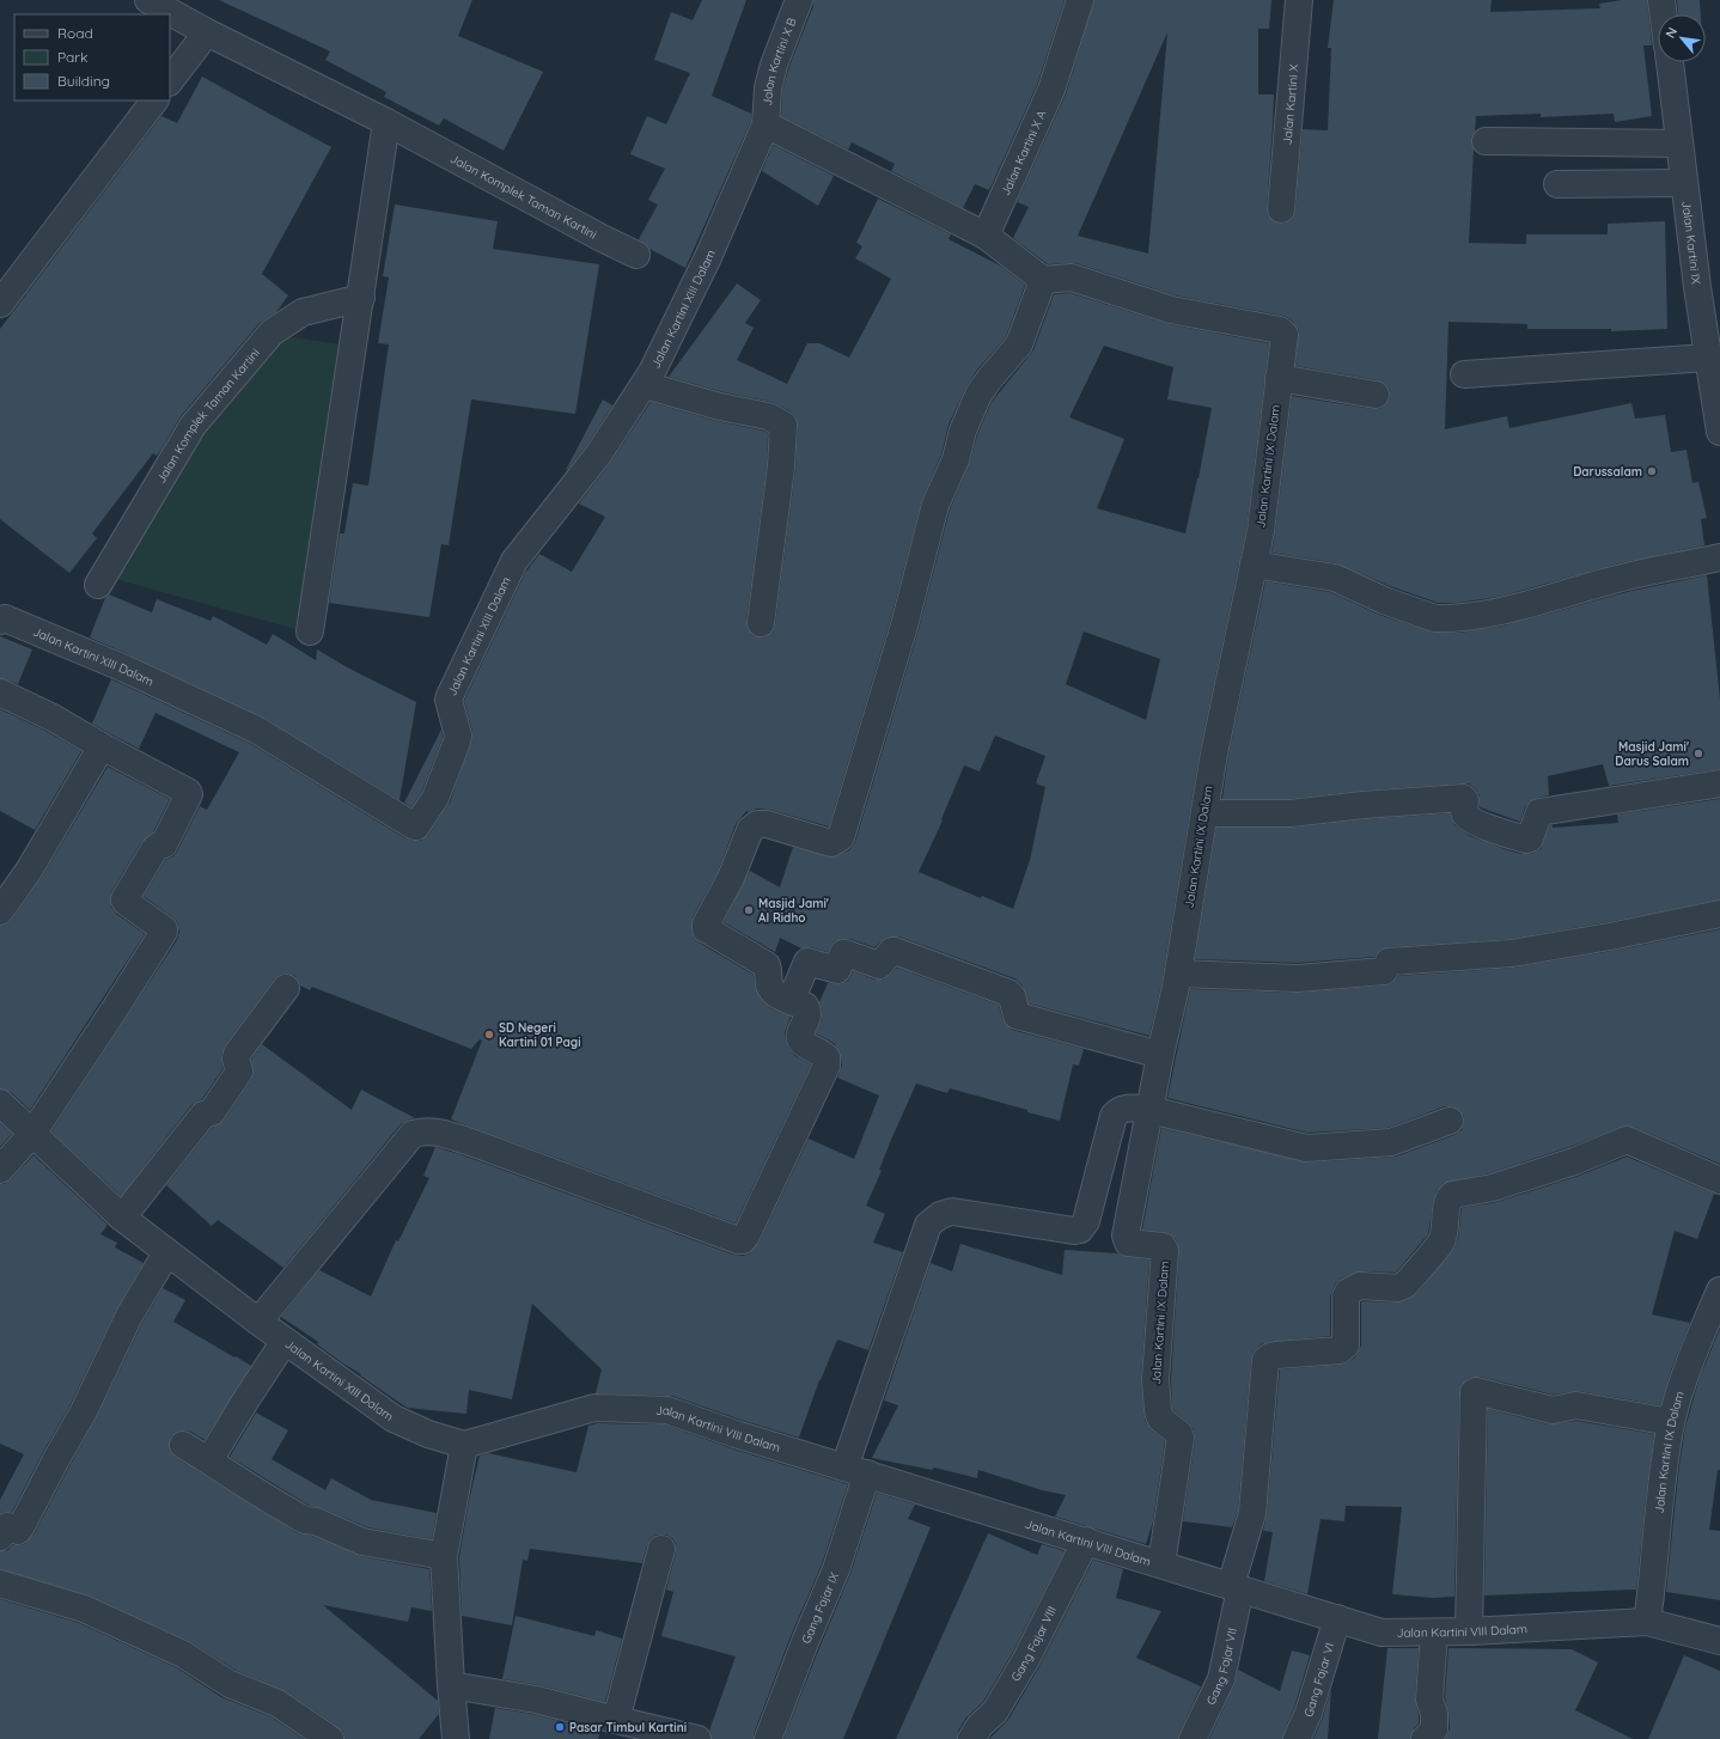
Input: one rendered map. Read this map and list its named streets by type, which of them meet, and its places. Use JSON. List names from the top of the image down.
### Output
{
  "streets": {
    "street": [
      "Jalan Kartini X B",
      "Jalan Kartini X",
      "Jalan Kartini X A",
      "Jalan Komplek Taman Kartini",
      "Jalan Kartini IX",
      "Jalan Kartini XIII Dalam",
      "Jalan Kartini IX Dalam",
      "Jalan Kartini VIII Dalam",
      "Gang Fajar IX",
      "Gang Fajar VIII",
      "Gang Fajar VII",
      "Gang Fajar VI"
    ]
  },
  "crossings": [
    ["Jalan Kartini X B", "Jalan Kartini XIII Dalam"],
    ["Jalan Kartini XIII Dalam", "Jalan Kartini VIII Dalam"],
    ["Jalan Kartini IX Dalam", "Jalan Kartini VIII Dalam"],
    ["Jalan Kartini IX Dalam", "Gang Fajar IX"],
    ["Jalan Kartini VIII Dalam", "Gang Fajar IX"],
    ["Jalan Kartini VIII Dalam", "Gang Fajar VIII"],
    ["Jalan Kartini VIII Dalam", "Gang Fajar VII"],
    ["Jalan Kartini VIII Dalam", "Gang Fajar VI"]
  ],
  "places": [
    "Darussalam",
    "Masjid Jami' Darus Salam",
    "Masjid Jami' Al Ridho",
    "SD Negeri Kartini 01 Pagi",
    "Pasar Timbul Kartini"
  ],
  "legend": ["Road", "Park", "Building"],
  "north": "top left"
}
